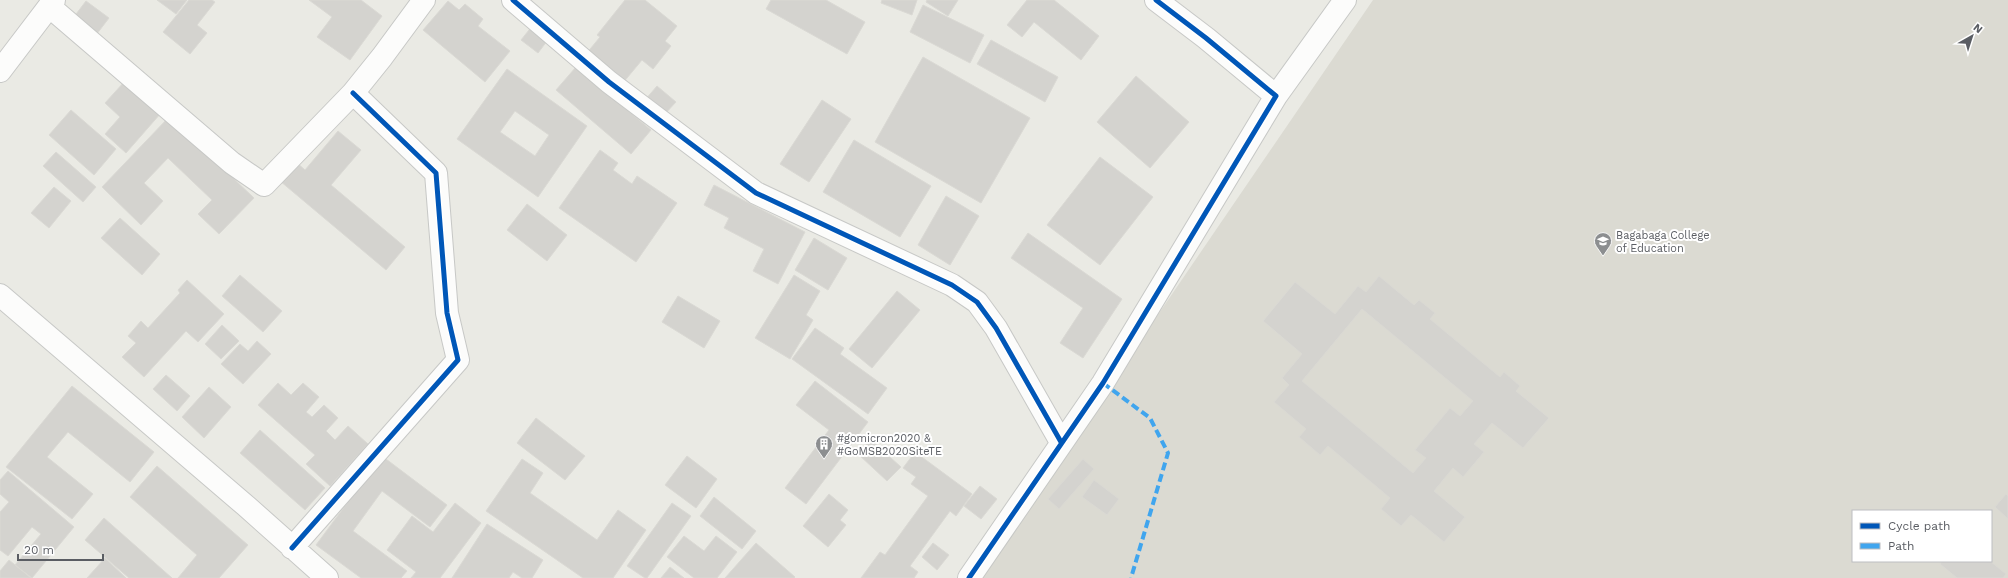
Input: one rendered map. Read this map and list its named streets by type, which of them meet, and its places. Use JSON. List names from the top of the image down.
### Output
{
  "places": {
    "school or university": ["Bagabaga College of Education"],
    "building": ["#gomicron2020 & #GoMSB2020SiteTE"]
  },
  "legend": ["Cycle path", "Path"],
  "scale_bar": "20 m",
  "north": "top right"
}
